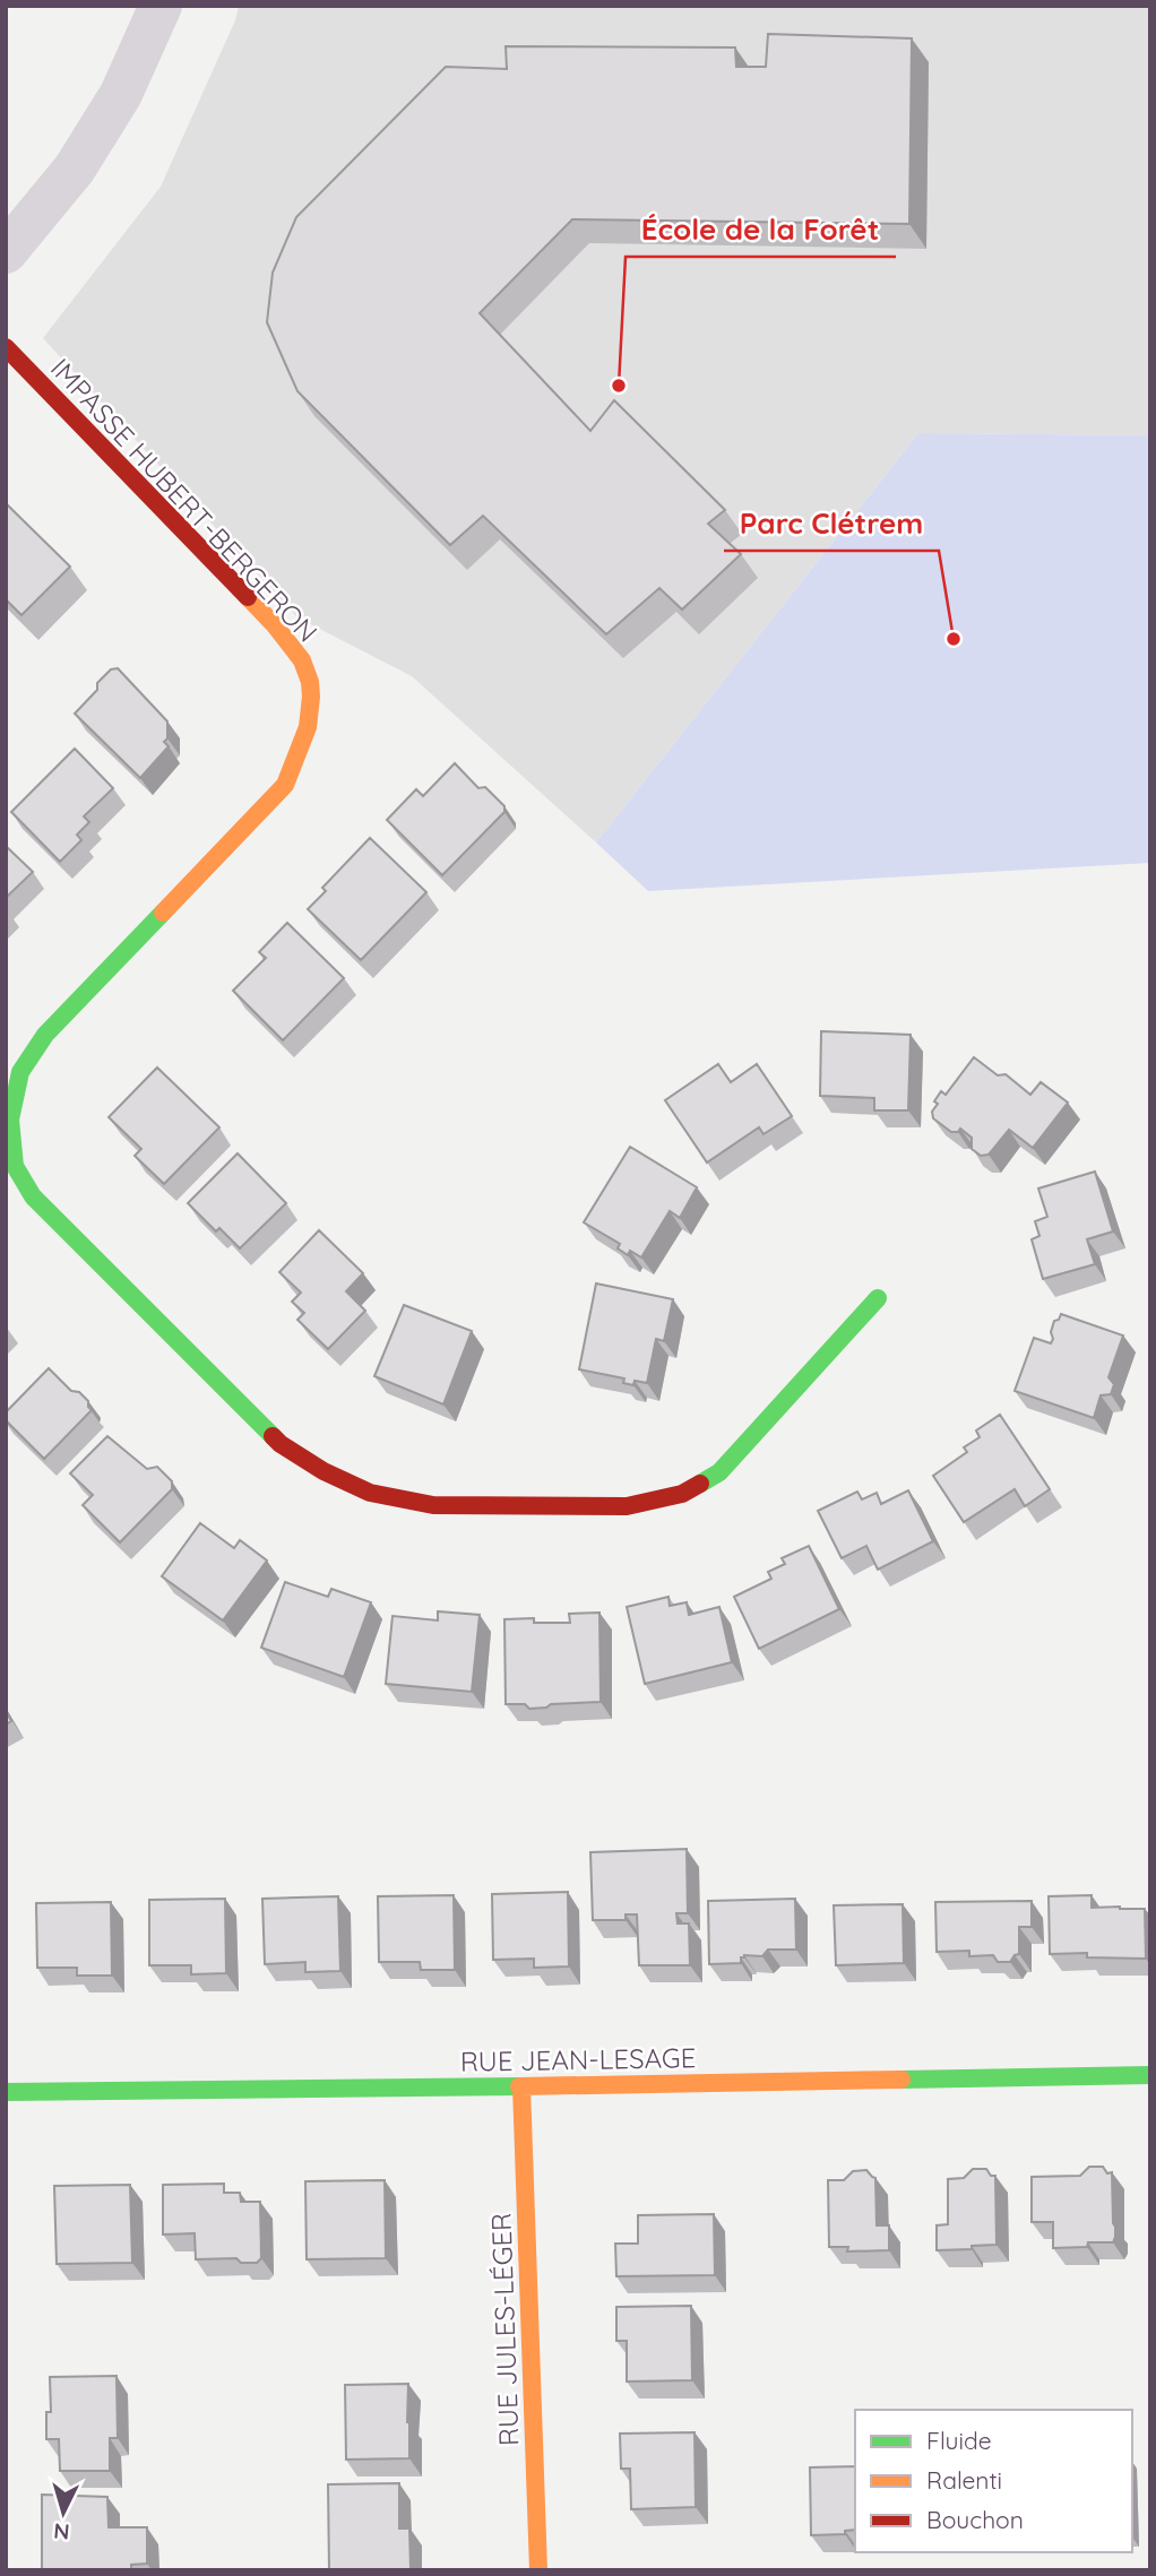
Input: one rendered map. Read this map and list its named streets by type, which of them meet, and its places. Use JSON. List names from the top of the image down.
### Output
{
  "streets": {
    "street": ["IMPASSE HUBERT-BERGERON", "RUE JEAN-LESAGE", "RUE JULES-LÉGER"]
  },
  "crossings": [
    ["RUE JEAN-LESAGE", "RUE JULES-LÉGER"]
  ],
  "places": ["École de la Forêt", "Parc Clétrem"],
  "legend": ["Fluide", "Ralenti", "Bouchon"],
  "north": "bottom"
}
